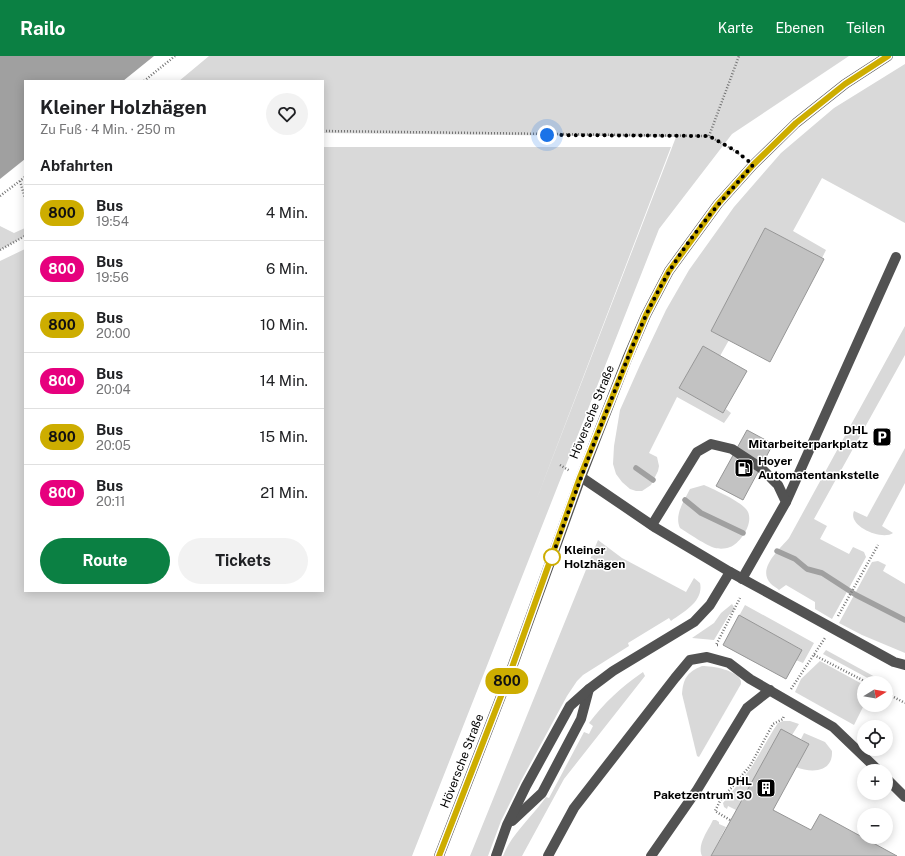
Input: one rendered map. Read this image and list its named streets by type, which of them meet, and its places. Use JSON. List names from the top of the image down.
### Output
{
  "streets": {
    "street": ["Höversche Straße"]
  },
  "places": {
    "parking": ["DHL Mitarbeiterparkplatz"],
    "fuel station": ["Hoyer Automatentankstelle"],
    "other": ["Kleiner Holzhägen"],
    "building": ["DHL Paketzentrum 30"]
  },
  "lines": ["bus line 800"],
  "north": "right",
  "page": {
    "header": "Railo",
    "nav": ["Karte", "Ebenen", "Teilen"],
    "on_map": "800",
    "heading": [
      ["Kleiner Holzhägen", "Zu Fuß · 4 Min. · 250 m"],
      "Abfahrten"
    ],
    "list": [
      {
        "mark": "800",
        "name": "Bus",
        "note": "19:54",
        "value": "4 Min."
      },
      {
        "mark": "800",
        "name": "Bus",
        "note": "19:56",
        "value": "6 Min."
      },
      {
        "mark": "800",
        "name": "Bus",
        "note": "20:00",
        "value": "10 Min."
      },
      {
        "mark": "800",
        "name": "Bus",
        "note": "20:04",
        "value": "14 Min."
      },
      {
        "mark": "800",
        "name": "Bus",
        "note": "20:05",
        "value": "15 Min."
      },
      {
        "mark": "800",
        "name": "Bus",
        "note": "20:11",
        "value": "21 Min."
      }
    ],
    "buttons": ["Route", "Tickets"],
    "map_buttons": ["+", "−"]
  }
}
